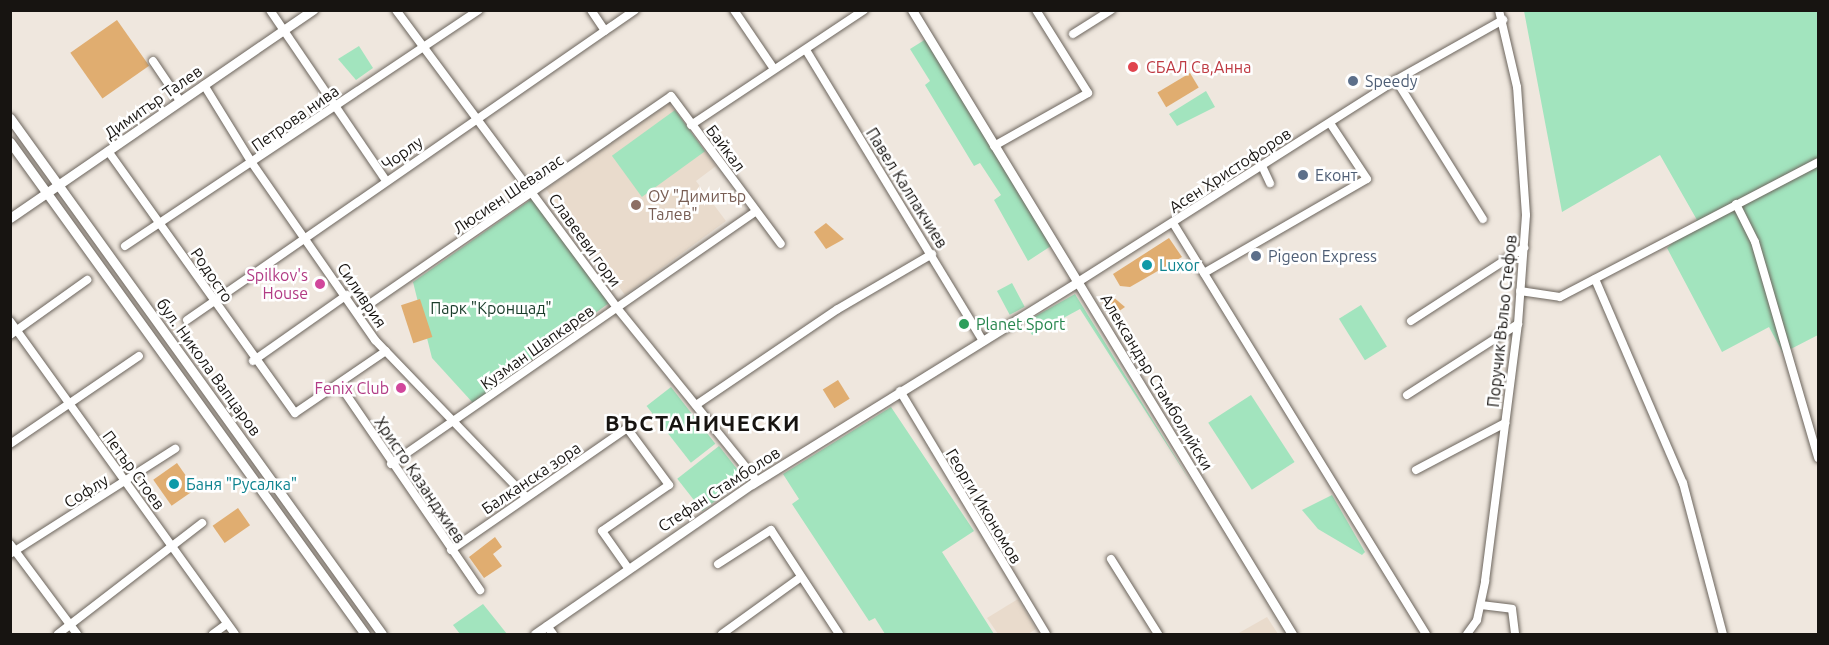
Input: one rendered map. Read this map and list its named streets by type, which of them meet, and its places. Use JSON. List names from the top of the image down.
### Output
{
  "streets": {
    "street": [
      "Димитър Талев",
      "Петрова нива",
      "Байкал",
      "Чорлу",
      "Асен Христофоров",
      "Павел Калпакчиев",
      "Люсиен Шевалас",
      "Славееви гори",
      "Родосто",
      "Силиврия",
      "Поручик Въльо Стефов",
      "Кузман Шапкарев",
      "бул. Никола Вапцаров",
      "Александър Стамболийски",
      "Петър Стоев",
      "Балканска зора",
      "Христо Казанджиев",
      "Стефан Стамболов",
      "Софлу",
      "Георги Икономов"
    ]
  },
  "crossings": [
    ["Димитър Талев", "Родосто"],
    ["Димитър Талев", "Силиврия"],
    ["Димитър Талев", "бул. Никола Вапцаров"],
    ["Петрова нива", "Славееви гори"],
    ["Петрова нива", "Родосто"],
    ["Петрова нива", "Силиврия"],
    ["Байкал", "Люсиен Шевалас"],
    ["Байкал", "Кузман Шапкарев"],
    ["Чорлу", "Славееви гори"],
    ["Чорлу", "Родосто"],
    ["Чорлу", "Силиврия"],
    ["Асен Христофоров", "Поручик Въльо Стефов"],
    ["Асен Христофоров", "Александър Стамболийски"],
    ["Асен Христофоров", "Стефан Стамболов"],
    ["Павел Калпакчиев", "Стефан Стамболов"],
    ["Люсиен Шевалас", "Славееви гори"],
    ["Люсиен Шевалас", "Силиврия"],
    ["Славееви гори", "Кузман Шапкарев"],
    ["Славееви гори", "Стефан Стамболов"],
    ["Родосто", "Христо Казанджиев"],
    ["Силиврия", "Кузман Шапкарев"],
    ["Силиврия", "Балканска зора"],
    ["Кузман Шапкарев", "Христо Казанджиев"],
    ["Александър Стамболийски", "Стефан Стамболов"],
    ["Петър Стоев", "Софлу"],
    ["Балканска зора", "Христо Казанджиев"],
    ["Балканска зора", "Стефан Стамболов"],
    ["Стефан Стамболов", "Георги Икономов"]
  ],
  "districts": ["ВЪСТАНИЧЕСКИ"],
  "parks": ["Парк \"Кронщад\""],
  "places": [
    "СБАЛ Св,Анна",
    "Speedy",
    "Еконт",
    "ОУ \"Димитър Талев\"",
    "Pigeon Express",
    "Luxor",
    "Spilkov's House",
    "Planet Sport",
    "Fenix Club",
    "Баня \"Русалка\""
  ]
}
